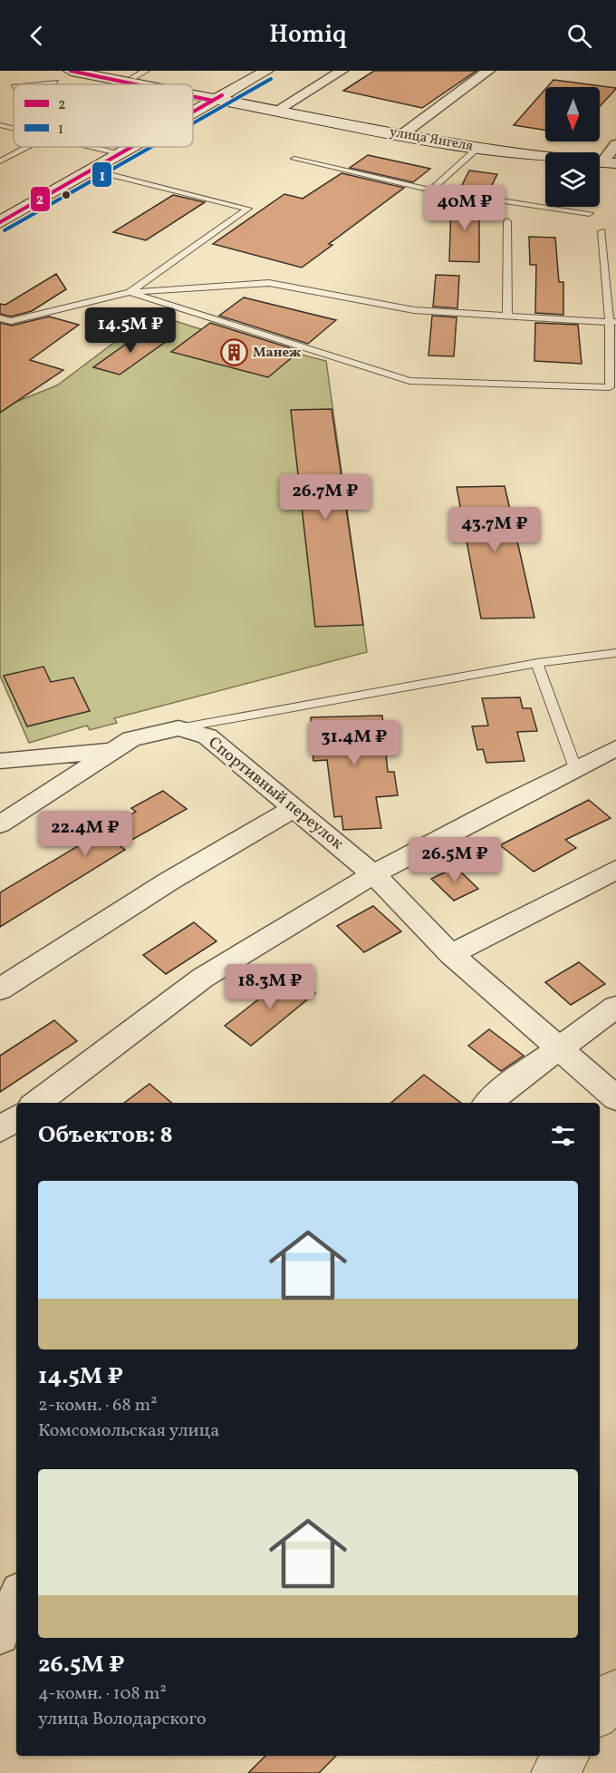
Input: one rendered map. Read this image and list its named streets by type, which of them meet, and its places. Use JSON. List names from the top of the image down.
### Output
{
  "streets": {
    "main road": ["улица Янгеля"],
    "street": ["Спортивный переулок"]
  },
  "places": {
    "building": ["Манеж"]
  },
  "lines": ["transit line 2", "transit line 1"],
  "legend": ["2", "1"],
  "north": "bottom",
  "page": {
    "header": "Homiq",
    "price": [
      "40M ₽",
      "14.5M ₽",
      "26.7M ₽",
      "43.7M ₽",
      "31.4M ₽",
      "22.4M ₽",
      "26.5M ₽",
      "18.3M ₽"
    ],
    "heading": "Объектов: 8",
    "list": [
      {
        "name": "14.5M ₽",
        "note": "2-комн. · 68 m² · Комсомольская улица"
      },
      {
        "name": "26.5M ₽",
        "note": "4-комн. · 108 m² · улица Володарского"
      }
    ]
  }
}
